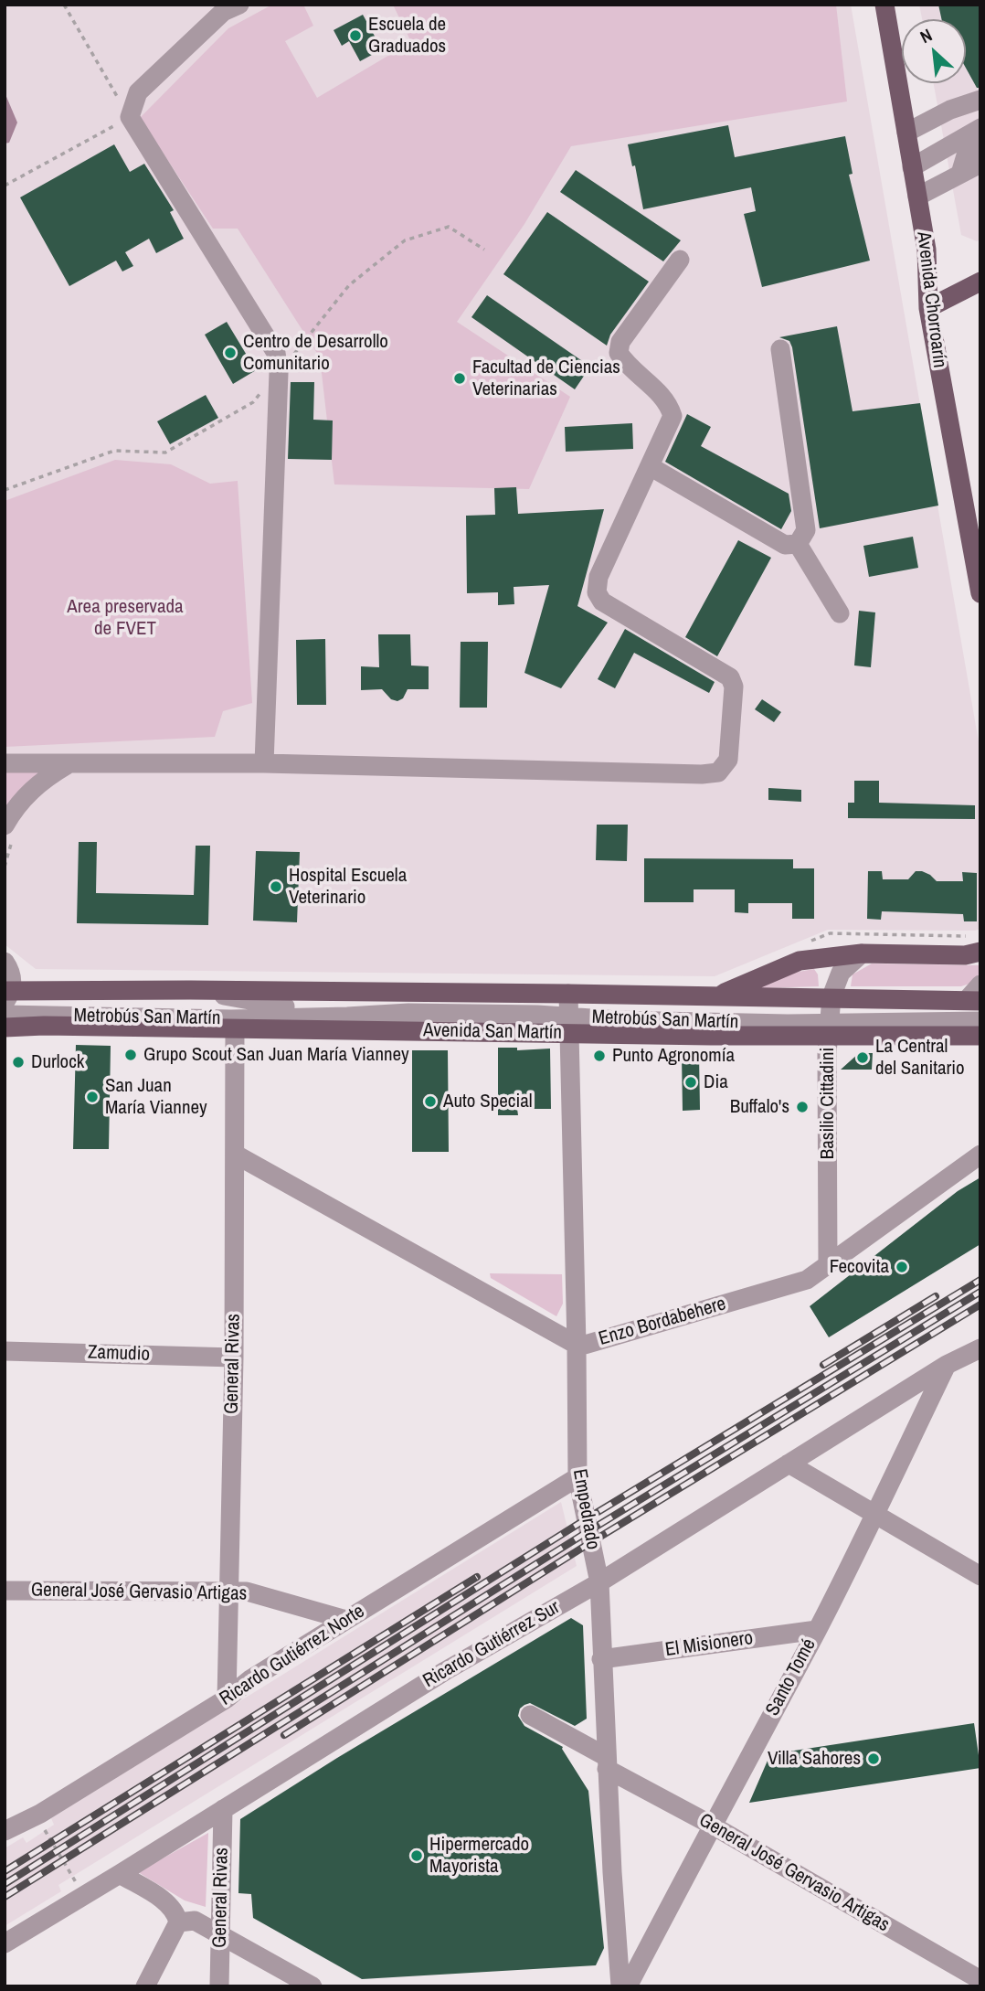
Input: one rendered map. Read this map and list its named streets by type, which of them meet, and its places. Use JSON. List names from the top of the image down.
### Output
{
  "streets": {
    "main road": ["Avenida Chorroarín", "Avenida San Martín"],
    "street": [
      "Metrobús San Martín",
      "Basilio Cittadini",
      "Enzo Bordabehere",
      "Zamudio",
      "General Rivas",
      "Empedrado",
      "General José Gervasio Artigas",
      "Ricardo Gutiérrez Sur",
      "El Misionero",
      "Ricardo Gutiérrez Norte",
      "Santo Tomé"
    ]
  },
  "crossings": [
    ["Metrobús San Martín", "Avenida San Martín"],
    ["Metrobús San Martín", "Empedrado"],
    ["Avenida San Martín", "Basilio Cittadini"],
    ["Avenida San Martín", "General Rivas"],
    ["Avenida San Martín", "Empedrado"],
    ["Basilio Cittadini", "Enzo Bordabehere"],
    ["Enzo Bordabehere", "General Rivas"],
    ["Enzo Bordabehere", "Empedrado"],
    ["Zamudio", "General Rivas"],
    ["General Rivas", "General José Gervasio Artigas"],
    ["General Rivas", "Ricardo Gutiérrez Sur"],
    ["General Rivas", "Ricardo Gutiérrez Norte"],
    ["Empedrado", "General José Gervasio Artigas"],
    ["Empedrado", "Ricardo Gutiérrez Sur"],
    ["Empedrado", "El Misionero"],
    ["Empedrado", "Ricardo Gutiérrez Norte"],
    ["General José Gervasio Artigas", "Ricardo Gutiérrez Norte"],
    ["General José Gervasio Artigas", "Santo Tomé"],
    ["Ricardo Gutiérrez Sur", "Santo Tomé"],
    ["El Misionero", "Santo Tomé"]
  ],
  "parks": ["Area preservada de FVET"],
  "places": [
    "Escuela de Graduados",
    "Centro de Desarrollo Comunitario",
    "Facultad de Ciencias Veterinarias",
    "Hospital Escuela Veterinario",
    "Grupo Scout San Juan María Vianney",
    "Punto Agronomía",
    "La Central del Sanitario",
    "Durlock",
    "Dia",
    "San Juan María Vianney",
    "Auto Special",
    "Buffalo's",
    "Fecovita",
    "Villa Sahores",
    "Hipermercado Mayorista"
  ],
  "north": "top left"
}
